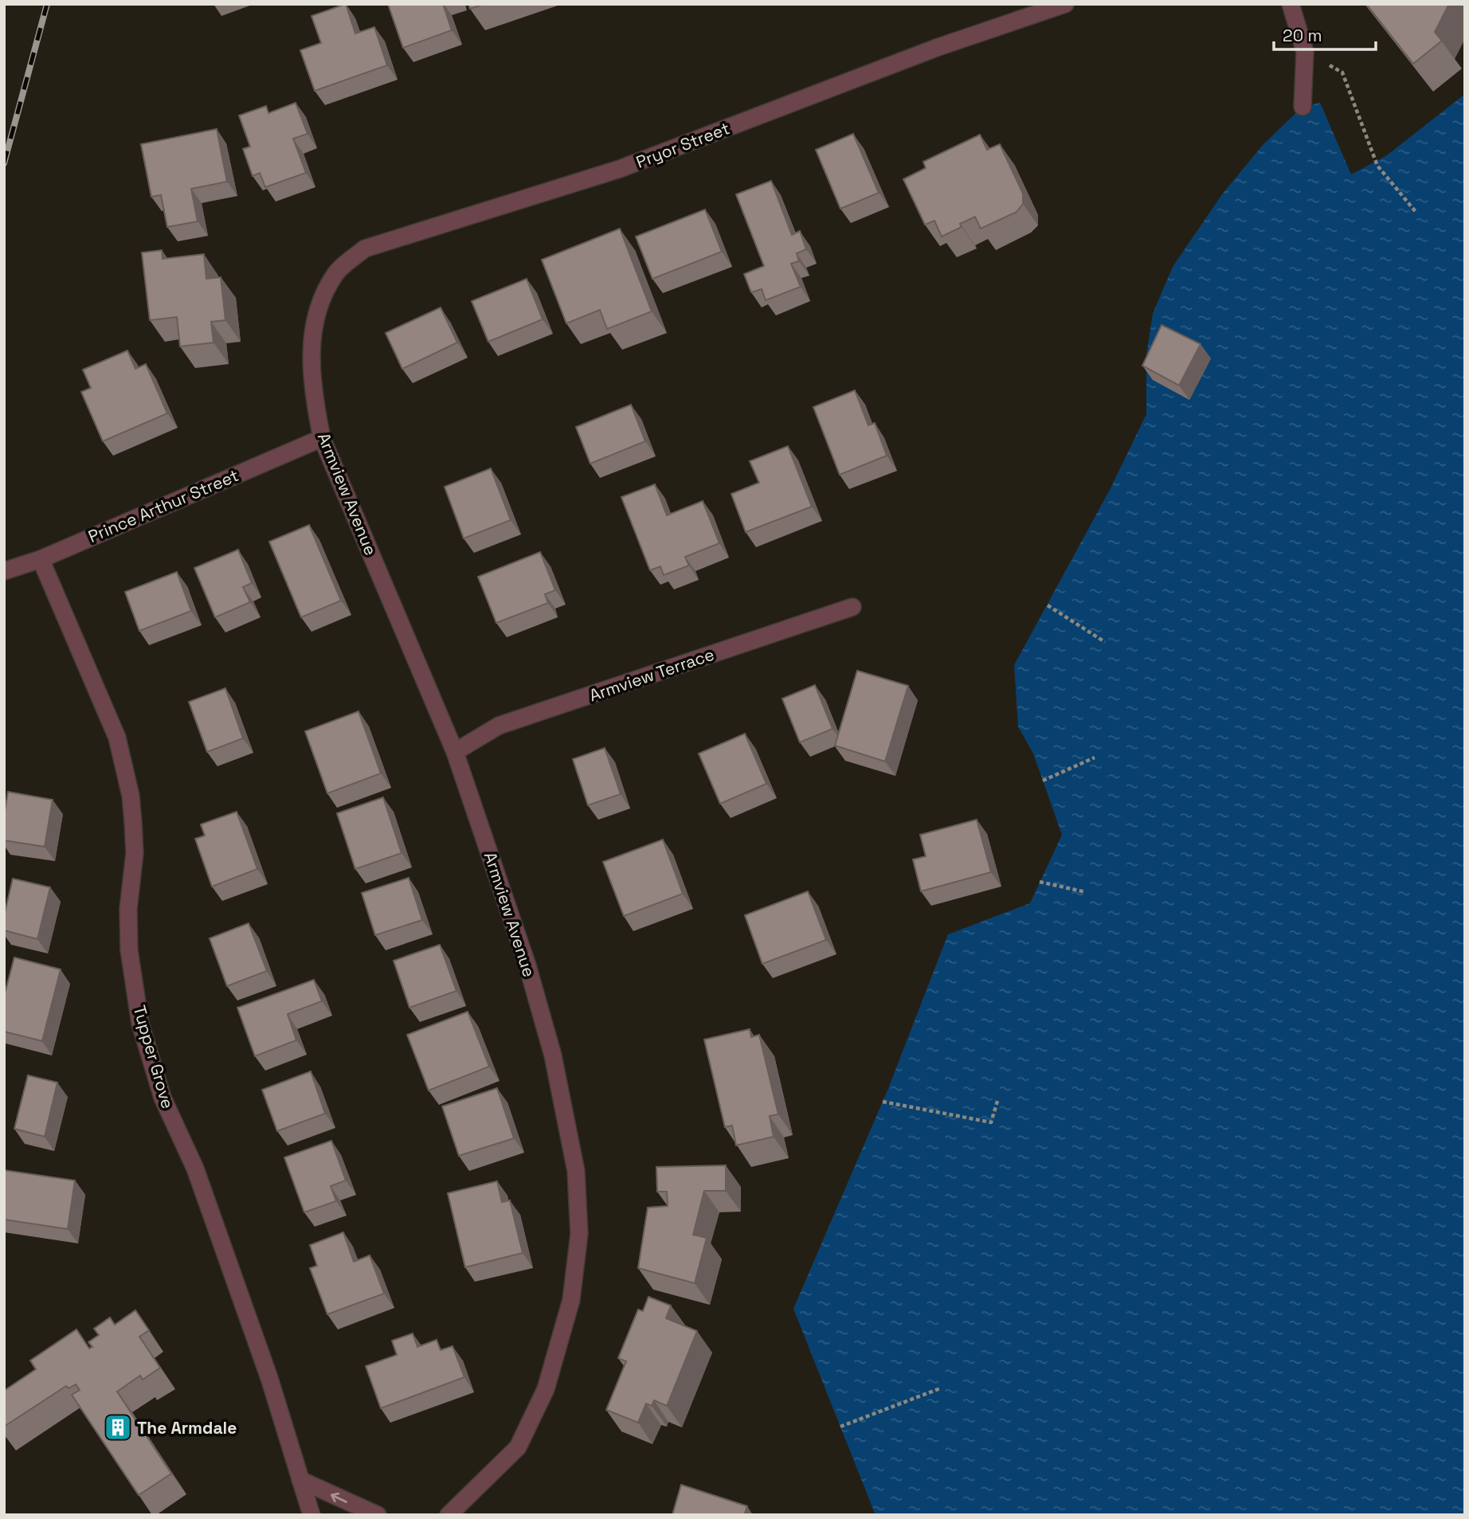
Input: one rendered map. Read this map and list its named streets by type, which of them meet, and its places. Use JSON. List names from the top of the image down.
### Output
{
  "streets": {
    "street": [
      "Pryor Street",
      "Armview Avenue",
      "Prince Arthur Street",
      "Armview Terrace",
      "Tupper Grove"
    ]
  },
  "crossings": [
    ["Pryor Street", "Armview Avenue"],
    ["Armview Avenue", "Prince Arthur Street"],
    ["Armview Avenue", "Armview Terrace"],
    ["Prince Arthur Street", "Tupper Grove"]
  ],
  "places": {
    "building": ["The Armdale"]
  },
  "scale_bar": "20 m"
}
